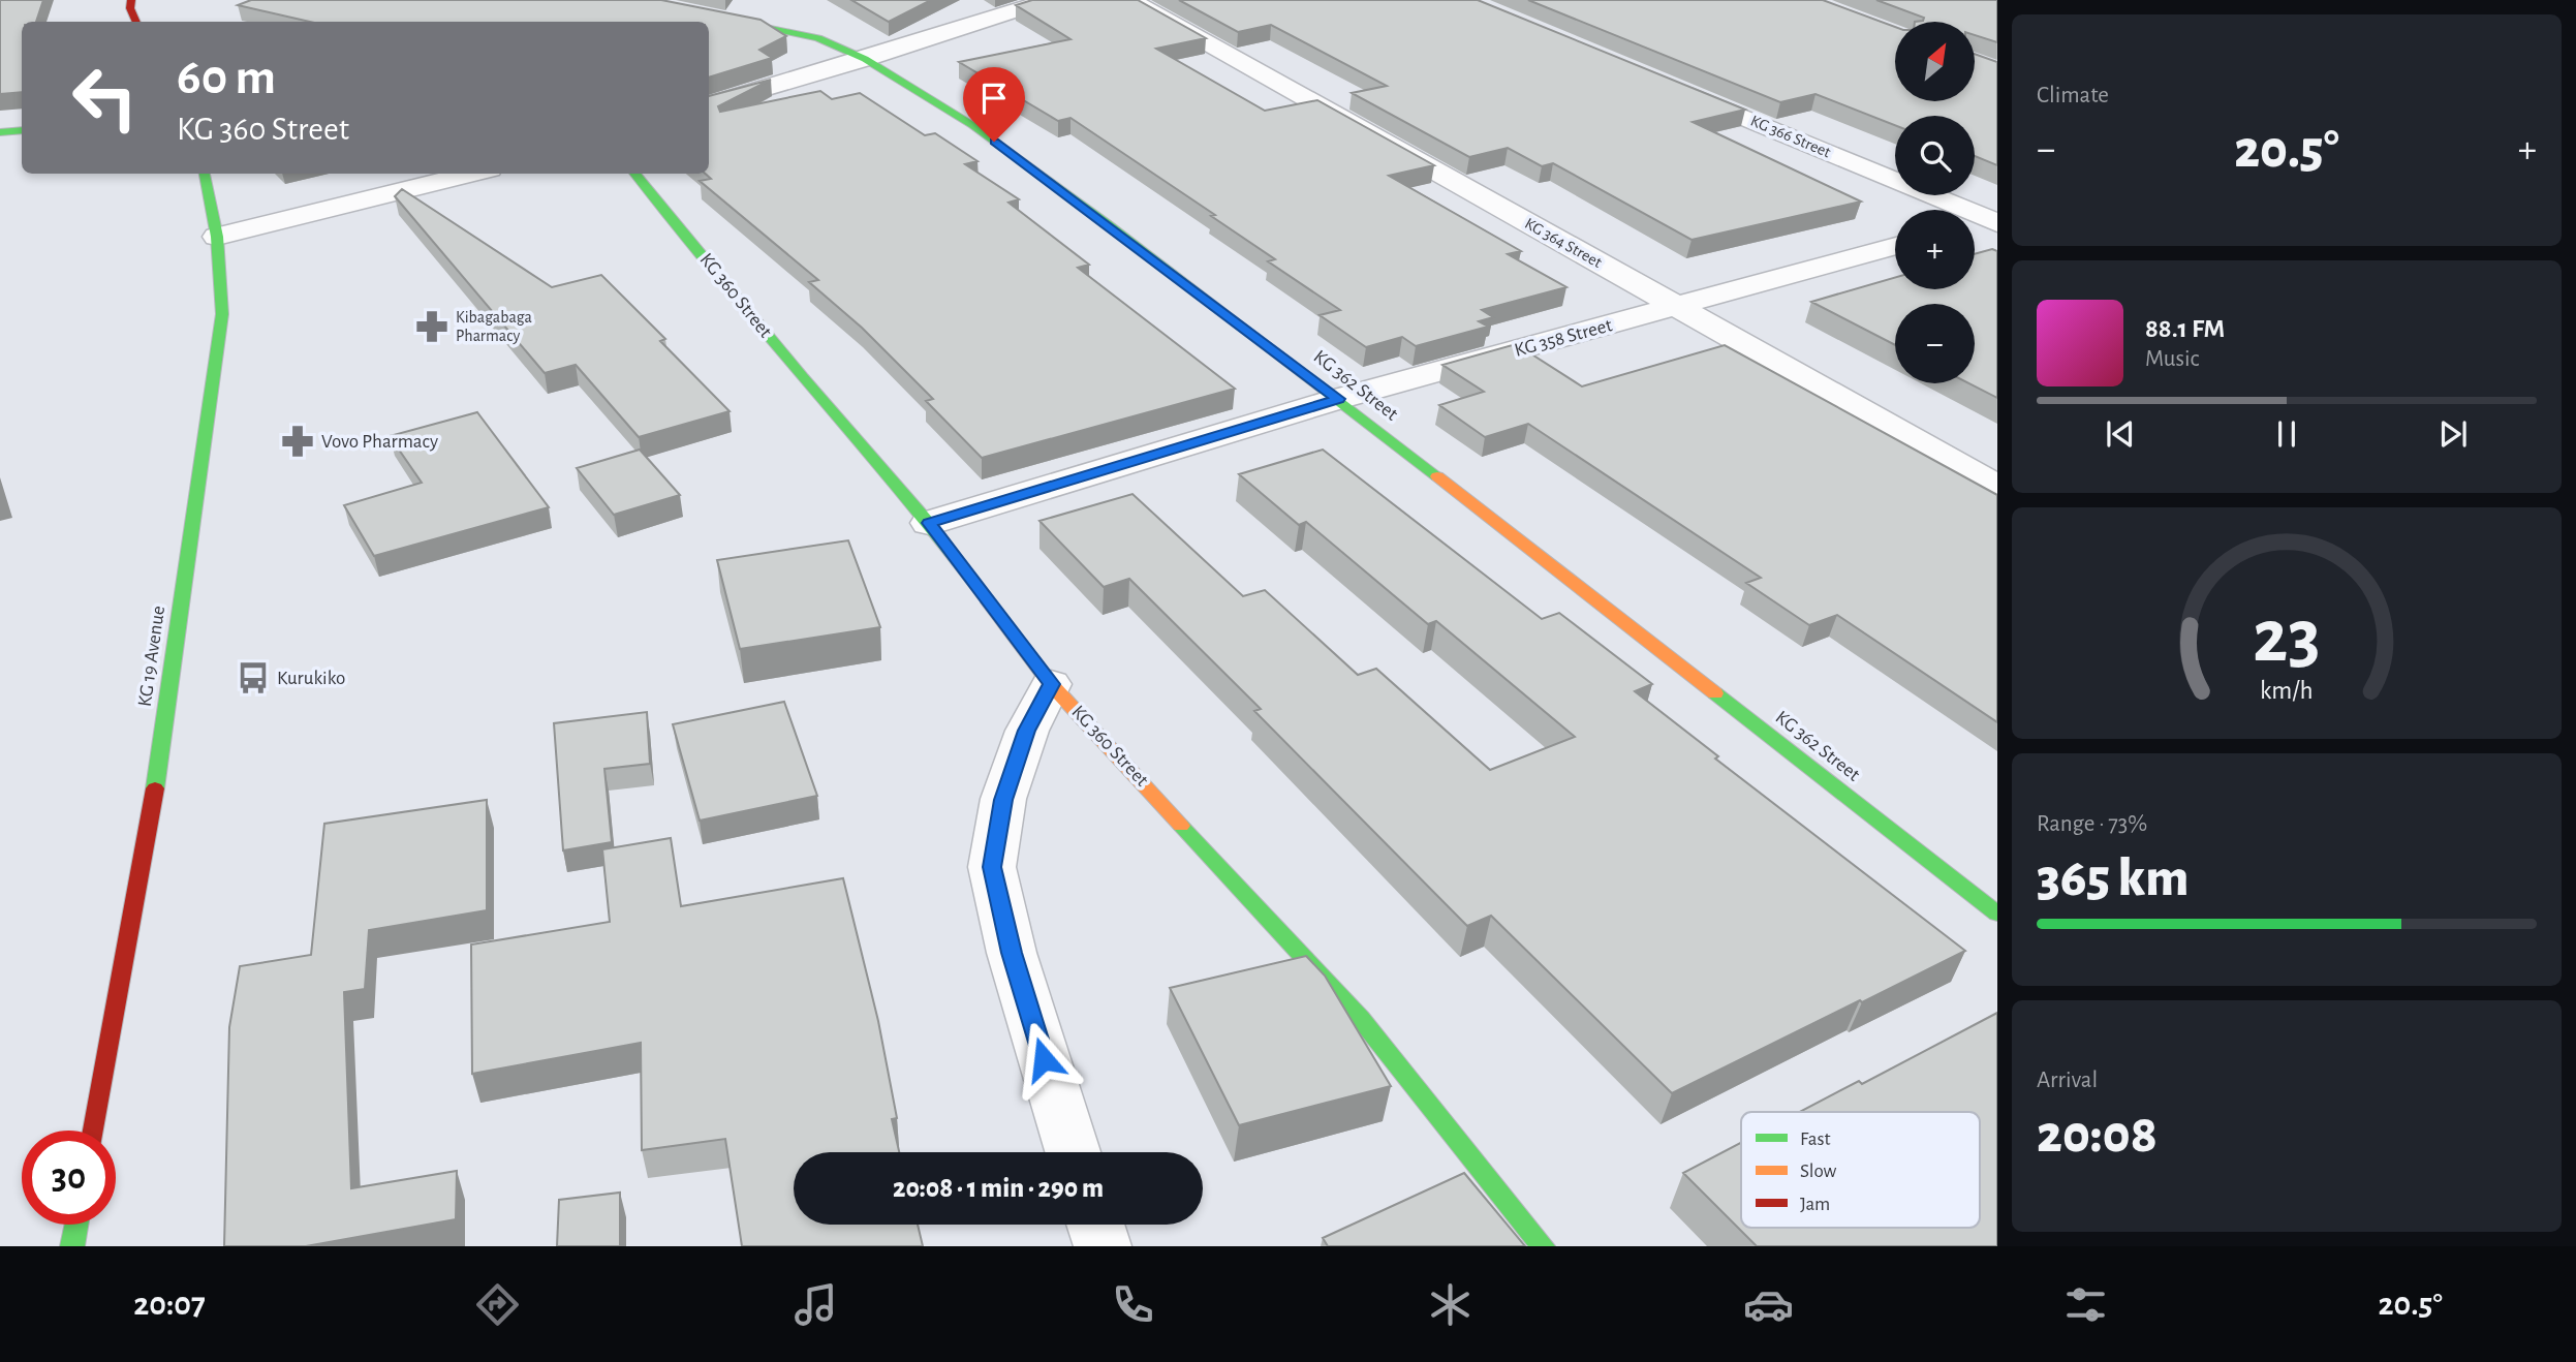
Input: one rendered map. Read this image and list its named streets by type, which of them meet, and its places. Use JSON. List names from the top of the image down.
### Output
{
  "streets": {
    "street": [
      "KG 366 Street",
      "KG 364 Street",
      "KG 360 Street",
      "KG 358 Street",
      "KG 362 Street",
      "KG 19 Avenue"
    ]
  },
  "crossings": [
    ["KG 364 Street", "KG 358 Street"],
    ["KG 360 Street", "KG 358 Street"],
    ["KG 358 Street", "KG 362 Street"]
  ],
  "places": {
    "pharmacy": ["Kibagabaga Pharmacy", "Vovo Pharmacy"],
    "bus stop": ["Kurukiko"]
  },
  "legend": ["Fast", "Slow", "Jam"],
  "north": "top right",
  "page": {
    "tile": [
      "Climate",
      ["Range · 73%", "365 km"],
      ["Arrival", "20:08"]
    ],
    "map_buttons": ["+", "−"],
    "turn": ["60 m", "KG 360 Street"],
    "heat": ["−", "20.5°", "+"],
    "song": ["88.1 FM", "Music"],
    "limit": "30",
    "trip": "20:08 · 1 min · 290 m",
    "tabs": ["20:07", "20.5°"],
    "gauge": ["23", "km/h"]
  }
}
